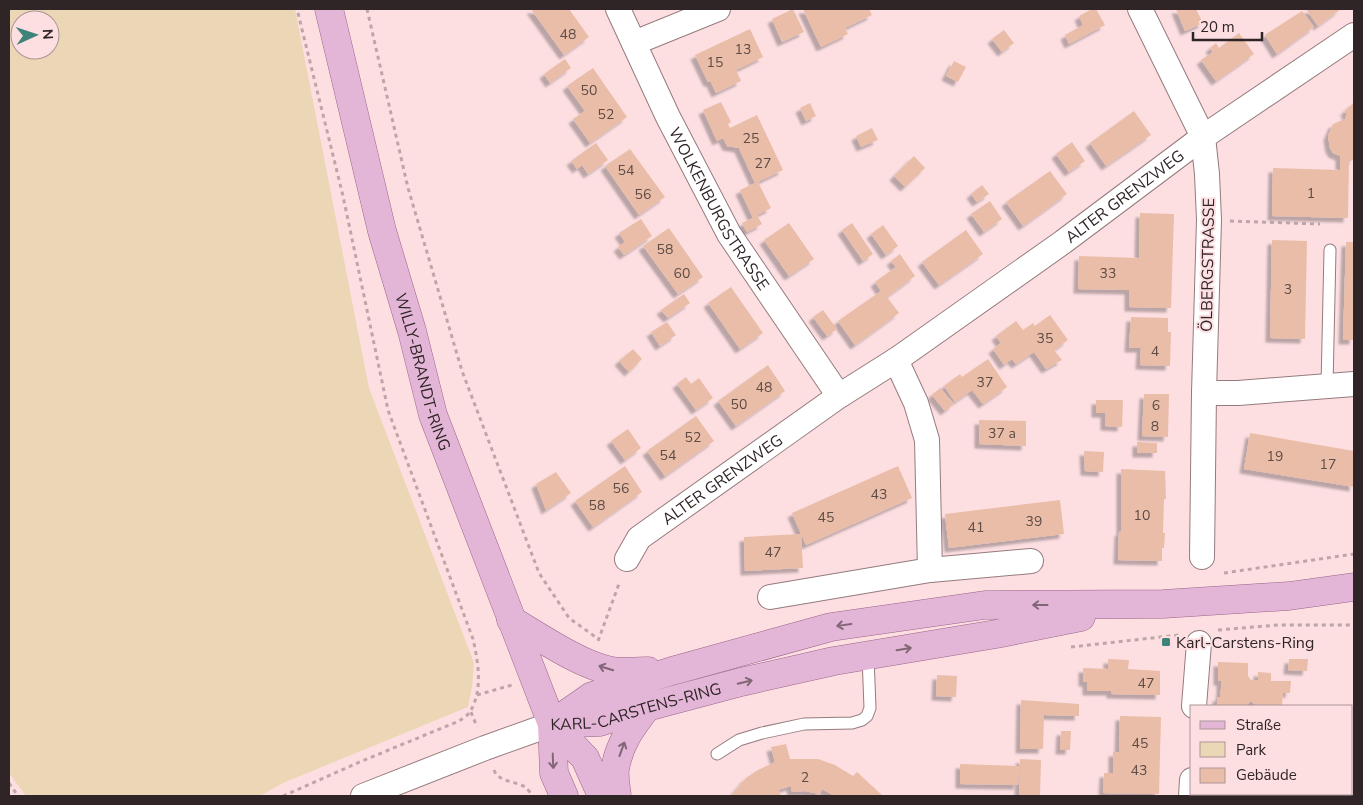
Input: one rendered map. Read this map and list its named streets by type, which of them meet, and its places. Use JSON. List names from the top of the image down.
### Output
{
  "streets": {
    "main road": ["WILLY-BRANDT-RING", "KARL-CARSTENS-RING"],
    "street": ["ALTER GRENZWEG", "WOLKENBURGSTRASSE", "ÖLBERGSTRASSE"]
  },
  "crossings": [
    ["ALTER GRENZWEG", "WOLKENBURGSTRASSE"],
    ["ALTER GRENZWEG", "ÖLBERGSTRASSE"],
    ["WILLY-BRANDT-RING", "KARL-CARSTENS-RING"]
  ],
  "places": {
    "transit": ["Karl-Carstens-Ring"]
  },
  "house_numbers": [
    "48",
    "13",
    "15",
    "50",
    "52",
    "25",
    "27",
    "54",
    "1",
    "56",
    "58",
    "60",
    "33",
    "3",
    "35",
    "4",
    "37",
    "48",
    "50",
    "6",
    "8",
    "37 a",
    "52",
    "54",
    "19",
    "17",
    "56",
    "43",
    "58",
    "10",
    "45",
    "39",
    "41",
    "47",
    "47",
    "45",
    "43",
    "2"
  ],
  "legend": ["Straße", "Park", "Gebäude"],
  "scale_bar": "20 m",
  "north": "right"
}
